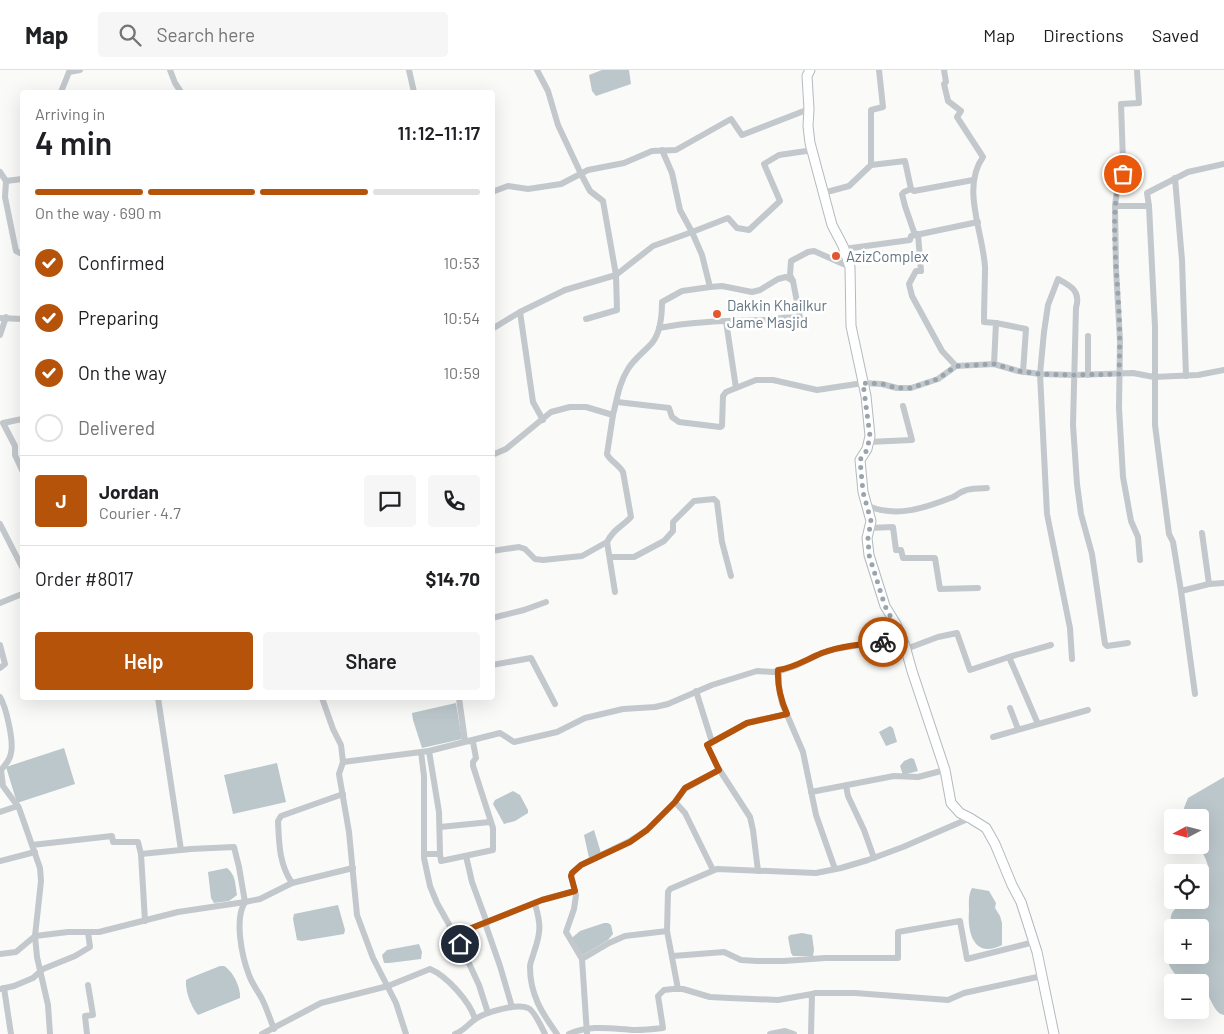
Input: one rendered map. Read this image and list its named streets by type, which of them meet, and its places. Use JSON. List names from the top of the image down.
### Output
{
  "places": ["AzizComplex", "Dakkin Khailkur Jame Masjid"],
  "north": "left",
  "page": {
    "header": "Map",
    "search": "Search here",
    "nav": ["Map", "Directions", "Saved"],
    "heading": ["4 min", "Arriving in", "11:12–11:17"],
    "panel": [
      "Jordan",
      "Courier · 4.7",
      "Order #8017",
      "$14.70"
    ],
    "bar": "On the way · 690 m",
    "list": [
      ["Confirmed", "10:53"],
      ["Preparing", "10:54"],
      ["On the way", "10:59"],
      "Delivered"
    ],
    "round": "J",
    "buttons": ["Help", "Share"],
    "map_buttons": ["+", "−"]
  }
}
